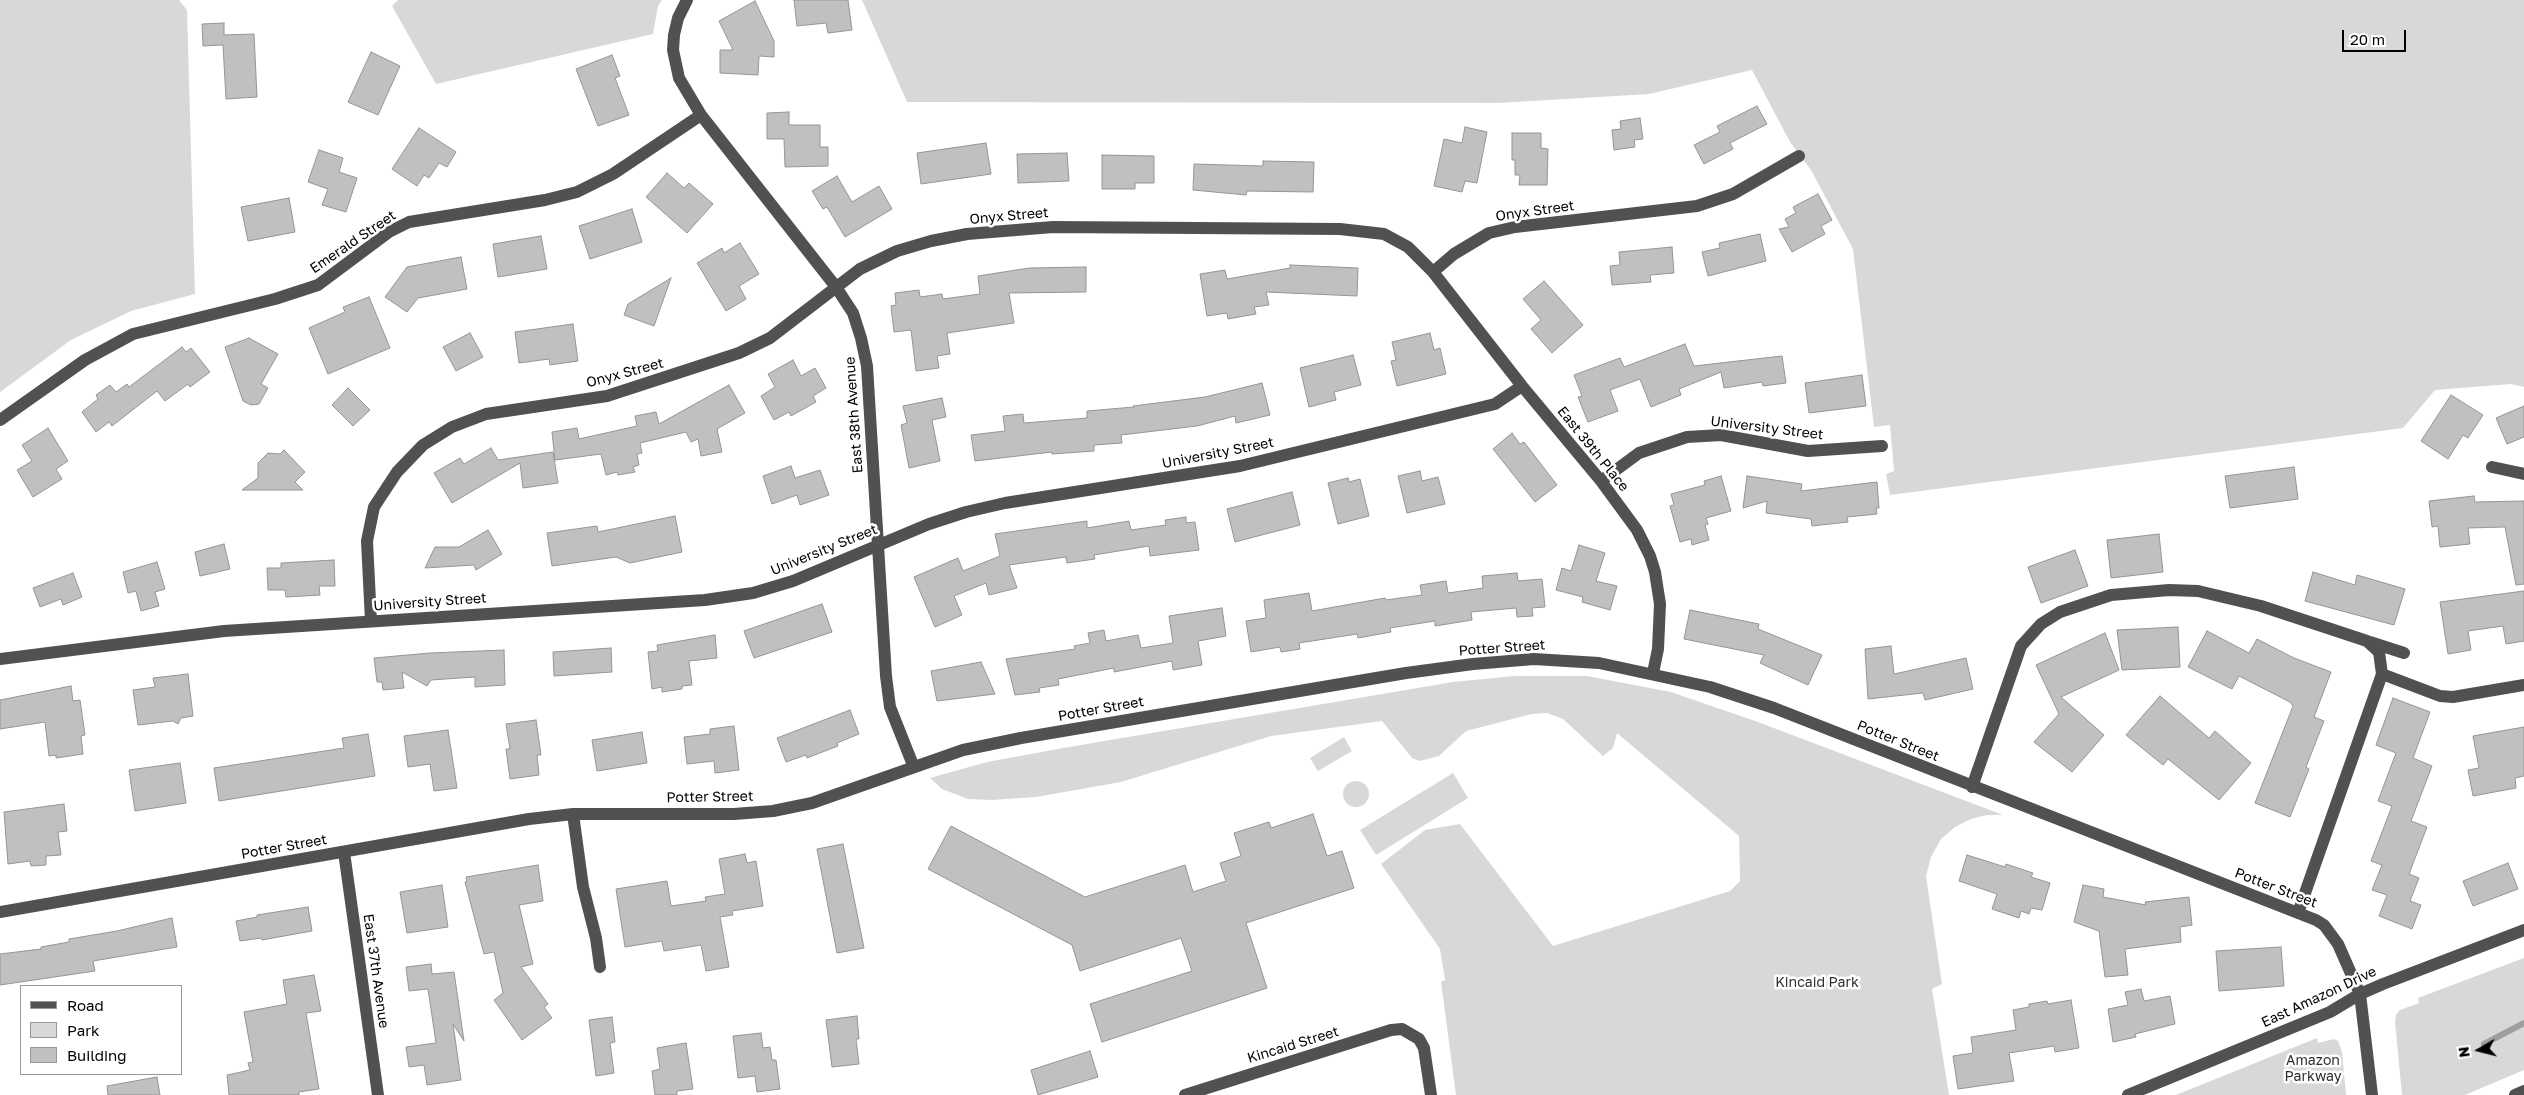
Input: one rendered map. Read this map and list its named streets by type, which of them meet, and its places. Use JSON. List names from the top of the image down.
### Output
{
  "streets": {
    "street": [
      "Onyx Street",
      "Emerald Street",
      "East 38th Avenue",
      "University Street",
      "East 39th Place",
      "Potter Street",
      "East 37th Avenue",
      "East Amazon Drive",
      "Kincaid Street"
    ]
  },
  "crossings": [
    ["Onyx Street", "East 38th Avenue"],
    ["Onyx Street", "University Street"],
    ["Onyx Street", "East 39th Place"],
    ["Emerald Street", "East 38th Avenue"],
    ["East 38th Avenue", "University Street"],
    ["East 38th Avenue", "Potter Street"],
    ["University Street", "East 39th Place"],
    ["East 39th Place", "Potter Street"],
    ["Potter Street", "East 37th Avenue"],
    ["Potter Street", "East Amazon Drive"]
  ],
  "parks": ["Kincaid Park", "Amazon Parkway"],
  "legend": ["Road", "Park", "Building"],
  "scale_bar": "20 m",
  "north": "left"
}
